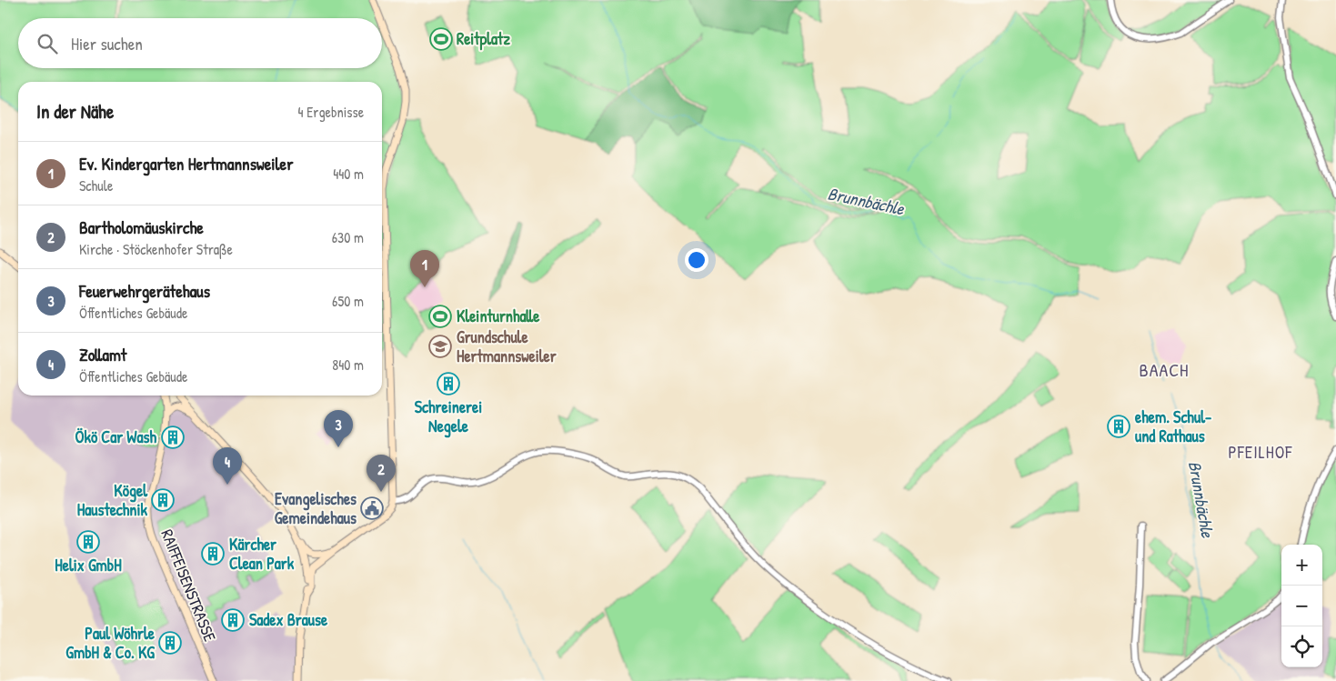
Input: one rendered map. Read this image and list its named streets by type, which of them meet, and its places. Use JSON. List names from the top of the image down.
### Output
{
  "streets": {
    "main road": ["RAIFFEISENSTRASSE"]
  },
  "districts": ["BAACH", "PFEILHOF"],
  "water": ["Brunnbächle"],
  "places": {
    "sports": ["Reitplatz", "Kleinturnhalle"],
    "school or university": ["Grundschule Hertmannsweiler"],
    "building": [
      "Schreinerei Negele",
      "ehem. Schul- und Rathaus",
      "Ökö Car Wash",
      "Kögel Haustechnik",
      "Helix GmbH",
      "Kärcher Clean Park",
      "Sadex Brause",
      "Paul Wöhrle GmbH & Co. KG"
    ],
    "public building": ["Evangelisches Gemeindehaus"]
  },
  "page": {
    "search": "Hier suchen",
    "heading": ["In der Nähe", "4 Ergebnisse"],
    "list": [
      {
        "mark": "1",
        "name": "Ev. Kindergarten Hertmannsweiler",
        "note": "Schule",
        "value": "440 m"
      },
      {
        "mark": "2",
        "name": "Bartholomäuskirche",
        "note": "Kirche · Stöckenhofer Straße",
        "value": "630 m"
      },
      {
        "mark": "3",
        "name": "Feuerwehrgerätehaus",
        "note": "Öffentliches Gebäude",
        "value": "650 m"
      },
      {
        "mark": "4",
        "name": "Zollamt",
        "note": "Öffentliches Gebäude",
        "value": "840 m"
      }
    ],
    "pins": [
      "1",
      "3",
      "4",
      "2"
    ],
    "map_buttons": ["+", "−"]
  }
}
